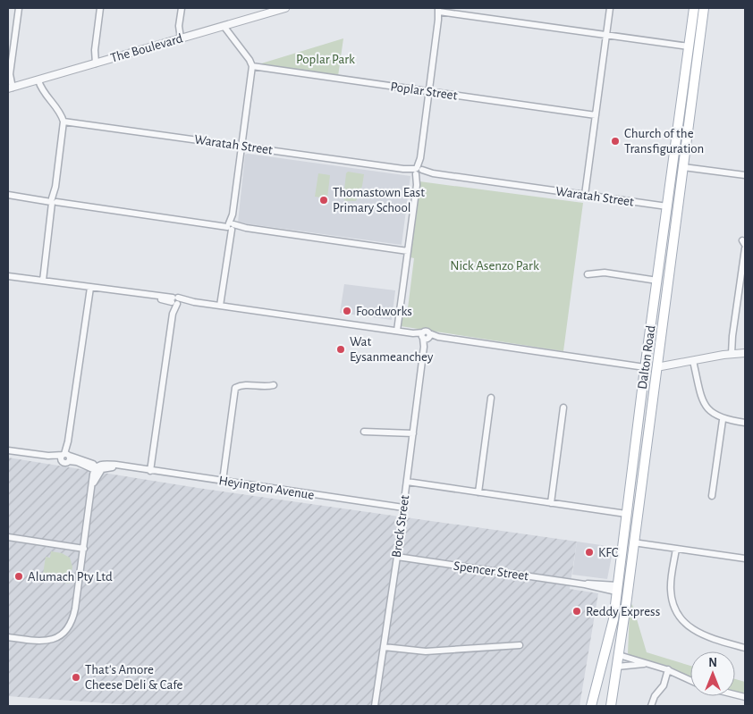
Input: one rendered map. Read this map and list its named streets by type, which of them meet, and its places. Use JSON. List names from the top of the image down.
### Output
{
  "streets": {
    "main road": ["Waratah Street", "Dalton Road", "Spencer Street"],
    "street": [
      "The Boulevard",
      "Poplar Street",
      "Heyington Avenue",
      "Brock Street"
    ]
  },
  "crossings": [
    ["Waratah Street", "Dalton Road"],
    ["Dalton Road", "Spencer Street"],
    ["Heyington Avenue", "Brock Street"],
    ["Brock Street", "Spencer Street"]
  ],
  "parks": ["Poplar Park", "Nick Asenzo Park"],
  "places": [
    "Church of the Transfiguration",
    "Thomastown East Primary School",
    "Foodworks",
    "Wat Eysanmeanchey",
    "KFC",
    "Alumach Pty Ltd",
    "Reddy Express",
    "That's Amore Cheese Deli & Cafe"
  ],
  "north": "top"
}
